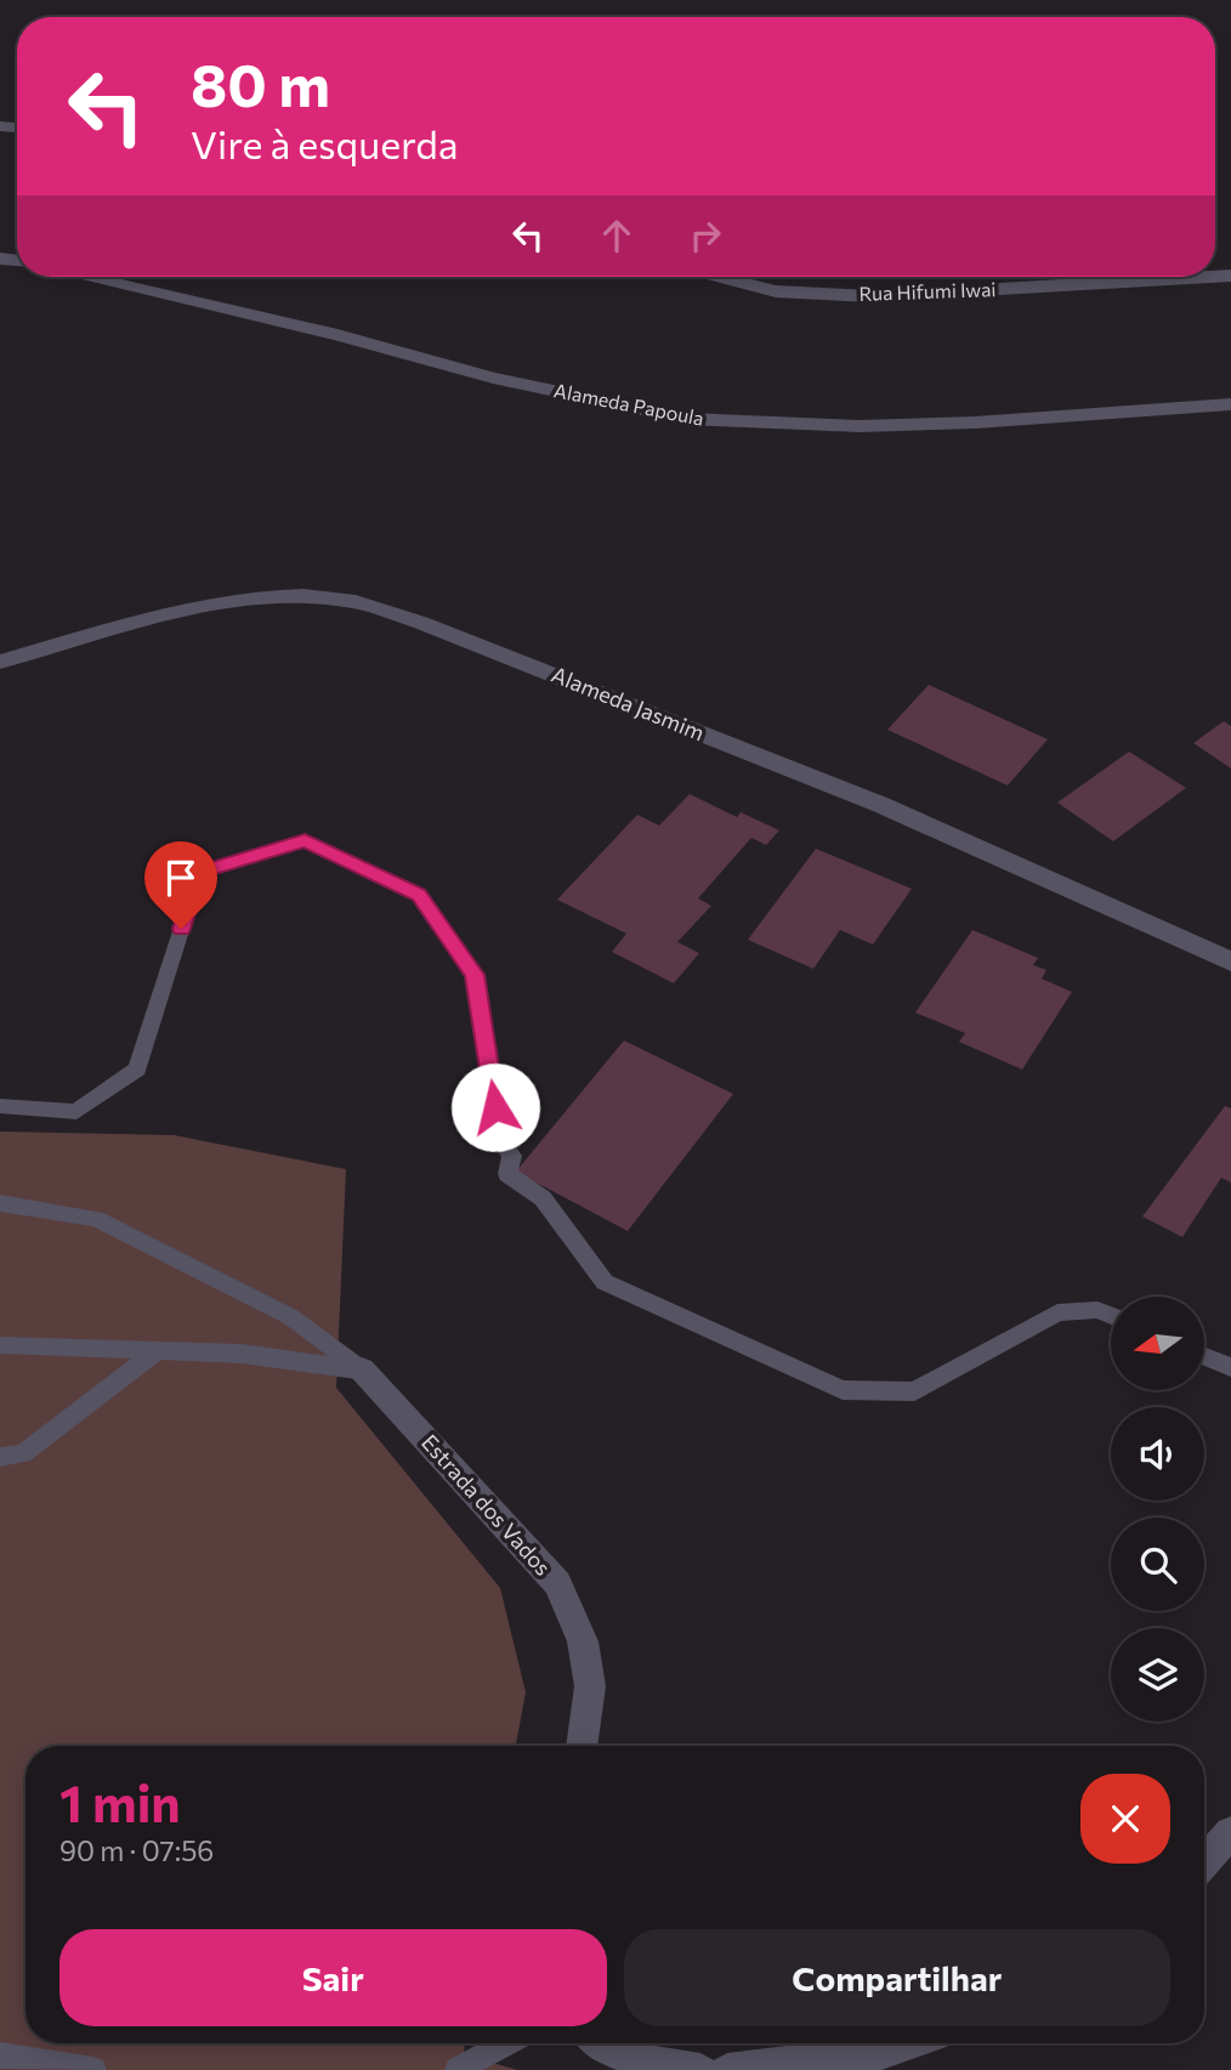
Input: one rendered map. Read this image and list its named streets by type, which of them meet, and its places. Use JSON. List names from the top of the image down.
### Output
{
  "streets": {
    "street": [
      "Rua Hifumi Iwai",
      "Alameda Papoula",
      "Alameda Jasmim",
      "Estrada dos Vados"
    ]
  },
  "north": "left",
  "page": {
    "turn": ["80 m", "Vire à esquerda"],
    "heading": ["1 min", "90 m · 07:56"],
    "buttons": ["Sair", "Compartilhar"]
  }
}
